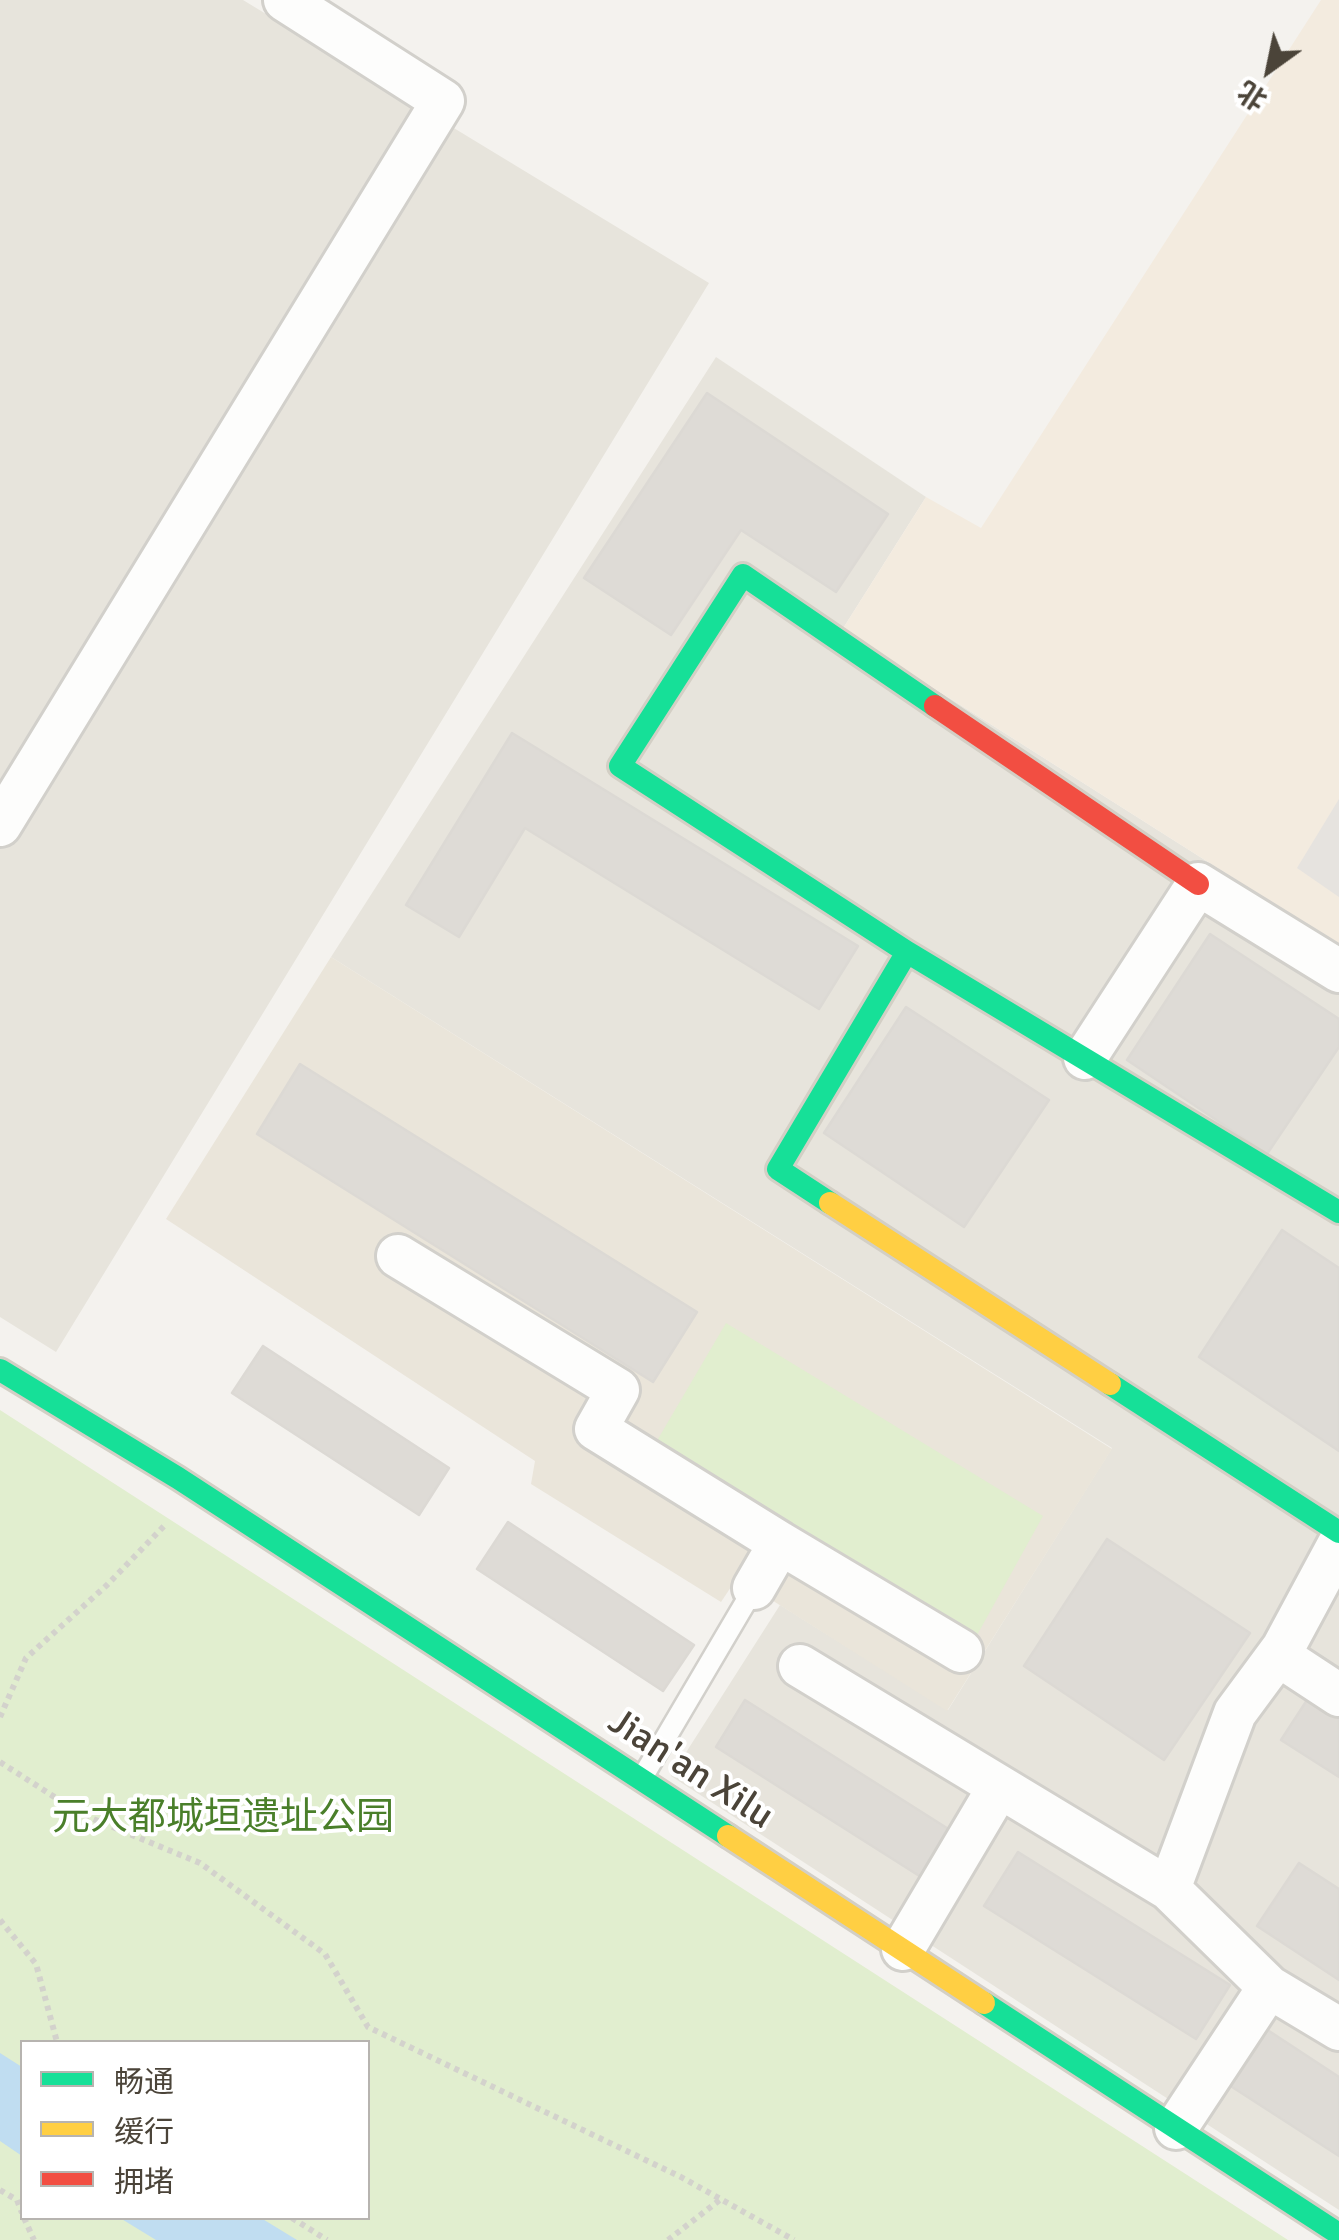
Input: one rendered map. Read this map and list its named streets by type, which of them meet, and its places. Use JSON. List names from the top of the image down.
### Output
{
  "streets": {
    "street": ["Jian'an Xilu"]
  },
  "parks": ["元大都城垣遗址公园"],
  "legend": ["畅通", "缓行", "拥堵"],
  "north": "bottom left"
}
